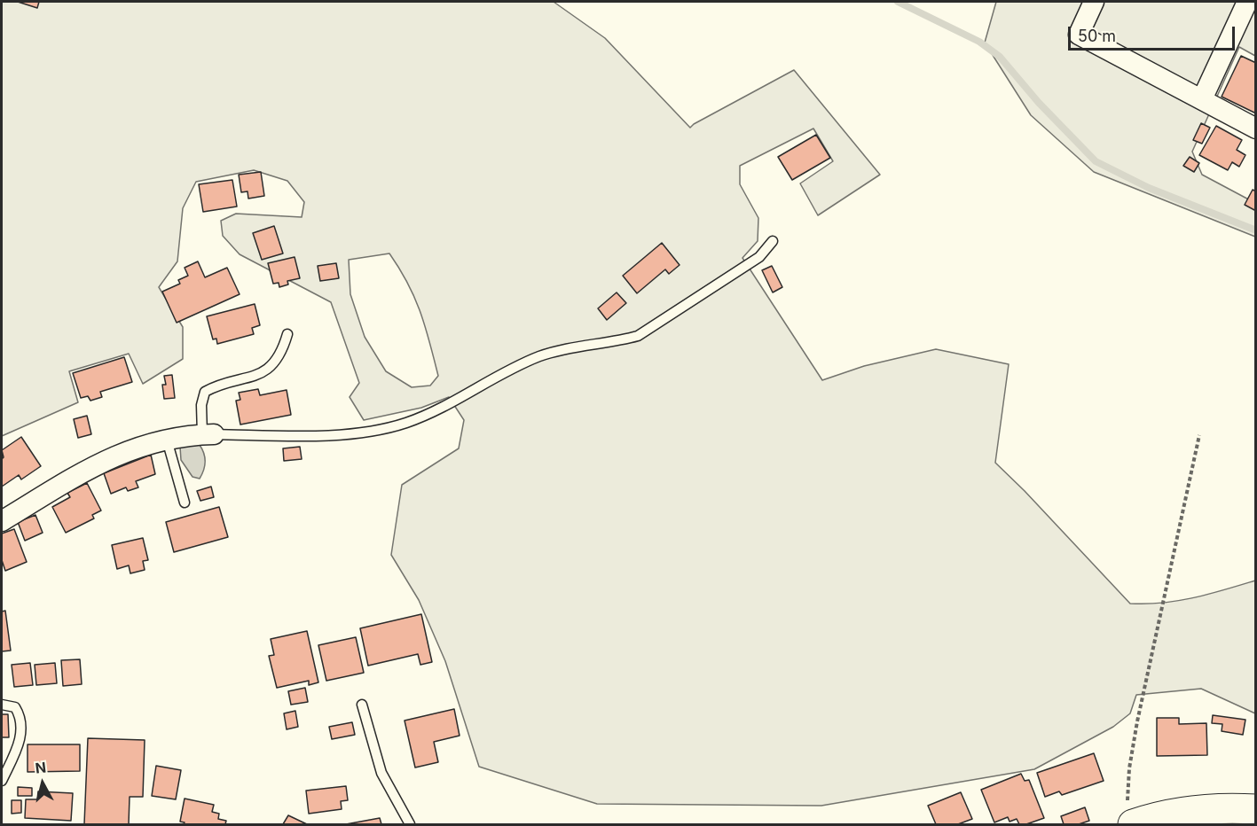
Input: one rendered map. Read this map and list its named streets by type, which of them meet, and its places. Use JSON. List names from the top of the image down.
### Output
{
  "scale_bar": "50 m",
  "north": "top"
}
